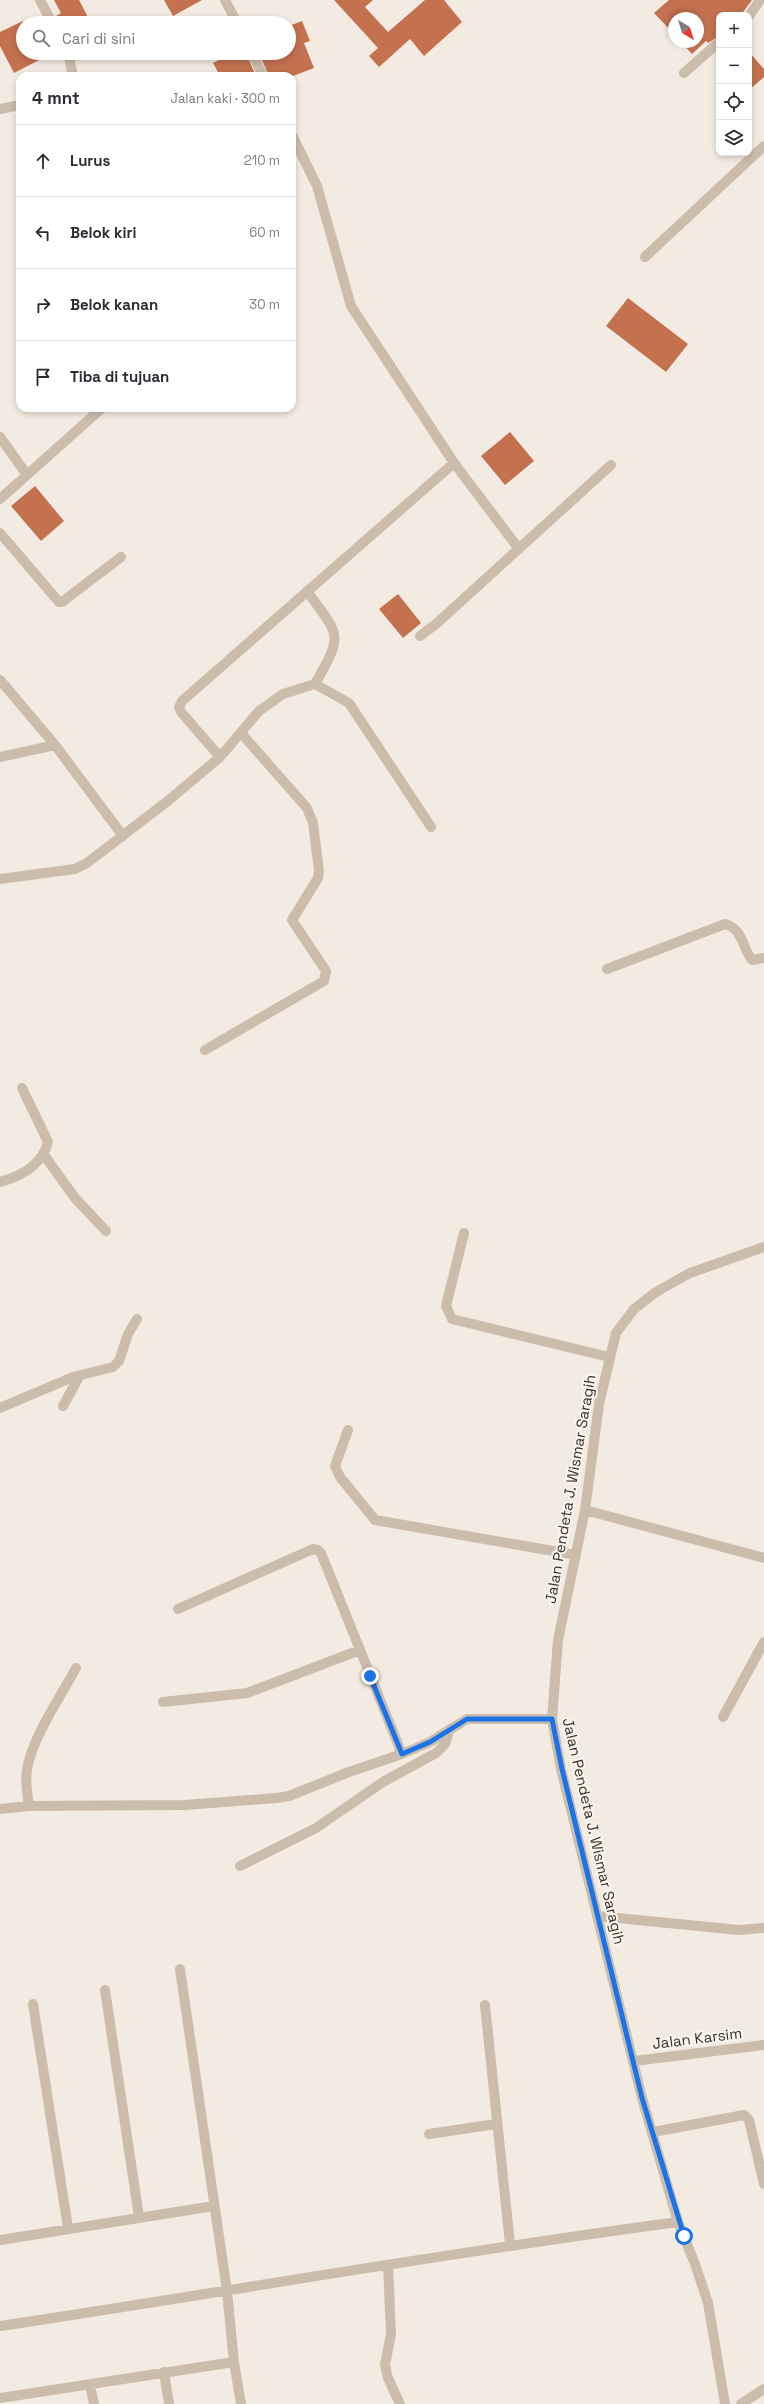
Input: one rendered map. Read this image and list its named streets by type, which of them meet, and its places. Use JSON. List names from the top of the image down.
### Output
{
  "streets": {
    "street": ["Jalan Pendeta J. Wismar Saragih", "Jalan Karsim"]
  },
  "crossings": [
    ["Jalan Pendeta J. Wismar Saragih", "Jalan Karsim"]
  ],
  "north": "bottom right",
  "page": {
    "map_buttons": ["+", "−"],
    "search": "Cari di sini",
    "heading": ["4 mnt", "Jalan kaki · 300 m"],
    "list": [
      ["Lurus", "210 m"],
      ["Belok kiri", "60 m"],
      ["Belok kanan", "30 m"],
      "Tiba di tujuan"
    ]
  }
}
